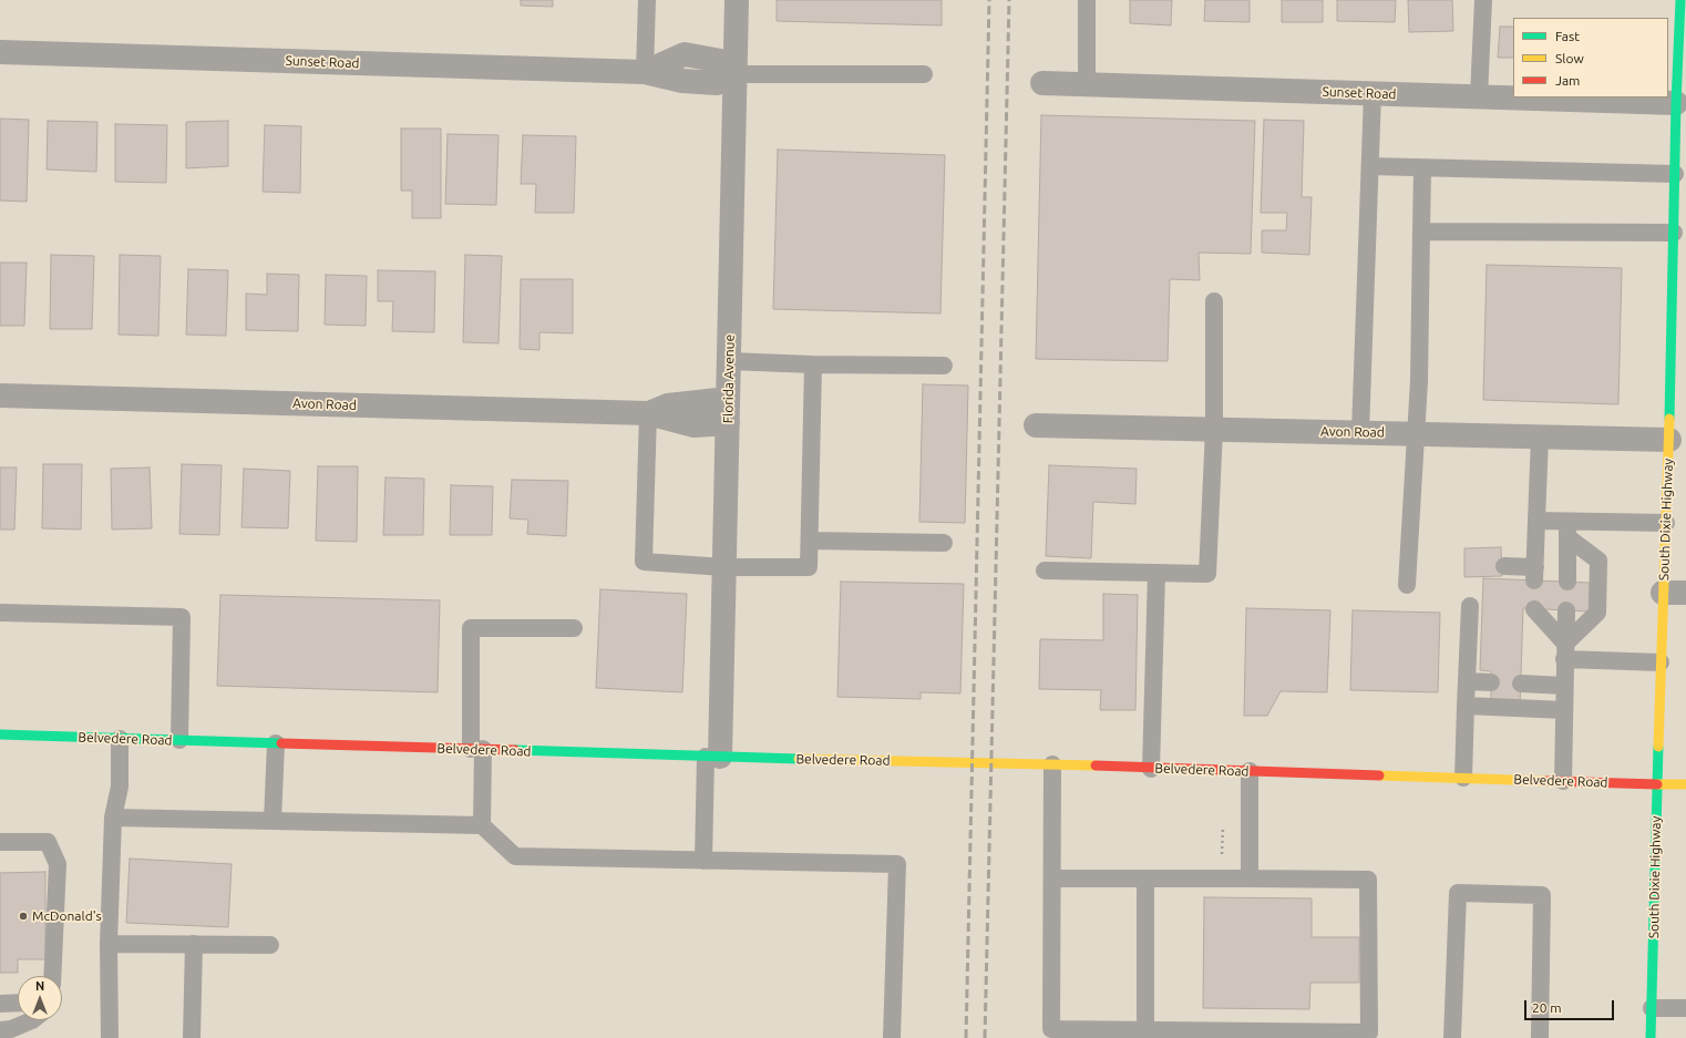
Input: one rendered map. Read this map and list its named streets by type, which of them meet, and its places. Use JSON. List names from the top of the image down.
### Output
{
  "streets": {
    "main road": ["South Dixie Highway", "Belvedere Road"],
    "street": ["Sunset Road", "Florida Avenue", "Avon Road"]
  },
  "crossings": [
    ["Sunset Road", "Florida Avenue"],
    ["Sunset Road", "South Dixie Highway"],
    ["Florida Avenue", "Avon Road"],
    ["Florida Avenue", "Belvedere Road"],
    ["Avon Road", "South Dixie Highway"],
    ["South Dixie Highway", "Belvedere Road"]
  ],
  "places": ["McDonald's"],
  "legend": ["Fast", "Slow", "Jam"],
  "scale_bar": "20 m",
  "north": "top"
}
